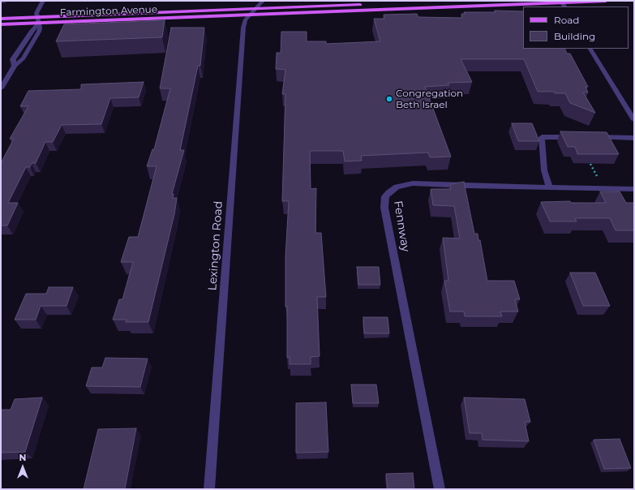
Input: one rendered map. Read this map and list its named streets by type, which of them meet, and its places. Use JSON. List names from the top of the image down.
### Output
{
  "streets": {
    "main road": ["Farmington Avenue"],
    "street": ["Fennway", "Lexington Road"]
  },
  "crossings": [
    ["Farmington Avenue", "Lexington Road"]
  ],
  "places": ["Congregation Beth Israel"],
  "legend": ["Road", "Building"],
  "north": "top"
}
